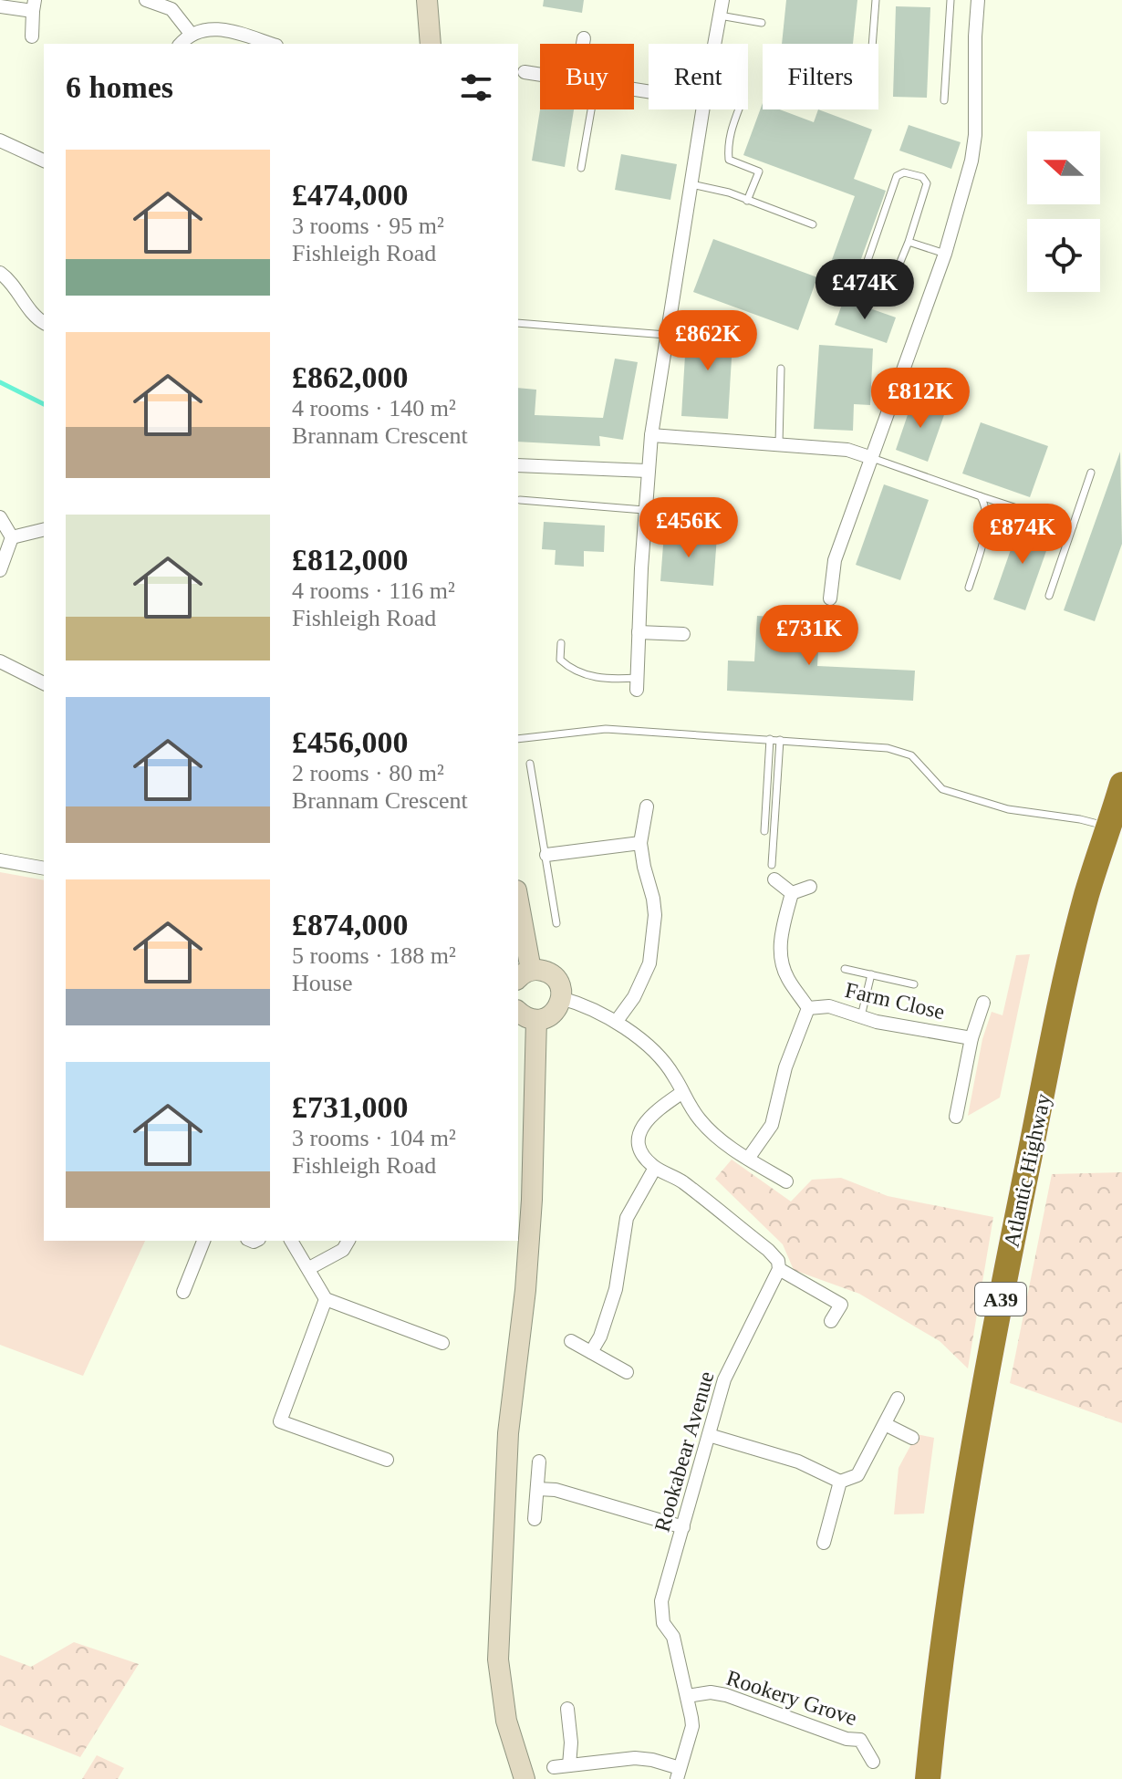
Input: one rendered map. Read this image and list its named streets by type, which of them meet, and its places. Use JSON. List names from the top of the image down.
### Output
{
  "streets": {
    "highway": ["Atlantic Highway", "A39"],
    "street": ["Farm Close", "Rookabear Avenue", "Rookery Grove"]
  },
  "crossings": [
    ["Rookabear Avenue", "Rookery Grove"]
  ],
  "north": "left",
  "page": {
    "chip": ["Buy", "Rent", "Filters"],
    "heading": "6 homes",
    "list": [
      {
        "name": "£474,000",
        "note": "3 rooms · 95 m² · Fishleigh Road"
      },
      {
        "name": "£862,000",
        "note": "4 rooms · 140 m² · Brannam Crescent"
      },
      {
        "name": "£812,000",
        "note": "4 rooms · 116 m² · Fishleigh Road"
      },
      {
        "name": "£456,000",
        "note": "2 rooms · 80 m² · Brannam Crescent"
      },
      {
        "name": "£874,000",
        "note": "5 rooms · 188 m² · House"
      },
      {
        "name": "£731,000",
        "note": "3 rooms · 104 m² · Fishleigh Road"
      }
    ],
    "price": [
      "£474K",
      "£862K",
      "£812K",
      "£456K",
      "£874K",
      "£731K"
    ]
  }
}
